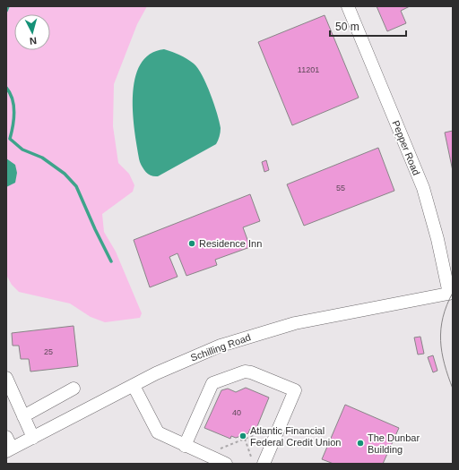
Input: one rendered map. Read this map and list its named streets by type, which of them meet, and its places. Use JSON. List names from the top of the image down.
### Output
{
  "streets": {
    "street": ["Pepper Road", "Schilling Road"]
  },
  "crossings": [
    ["Pepper Road", "Schilling Road"]
  ],
  "places": ["Residence Inn", "Atlantic Financial Federal Credit Union", "The Dunbar Building"],
  "house_numbers": [
    "11201",
    "55",
    "25",
    "40"
  ],
  "scale_bar": "50 m",
  "north": "bottom"
}
